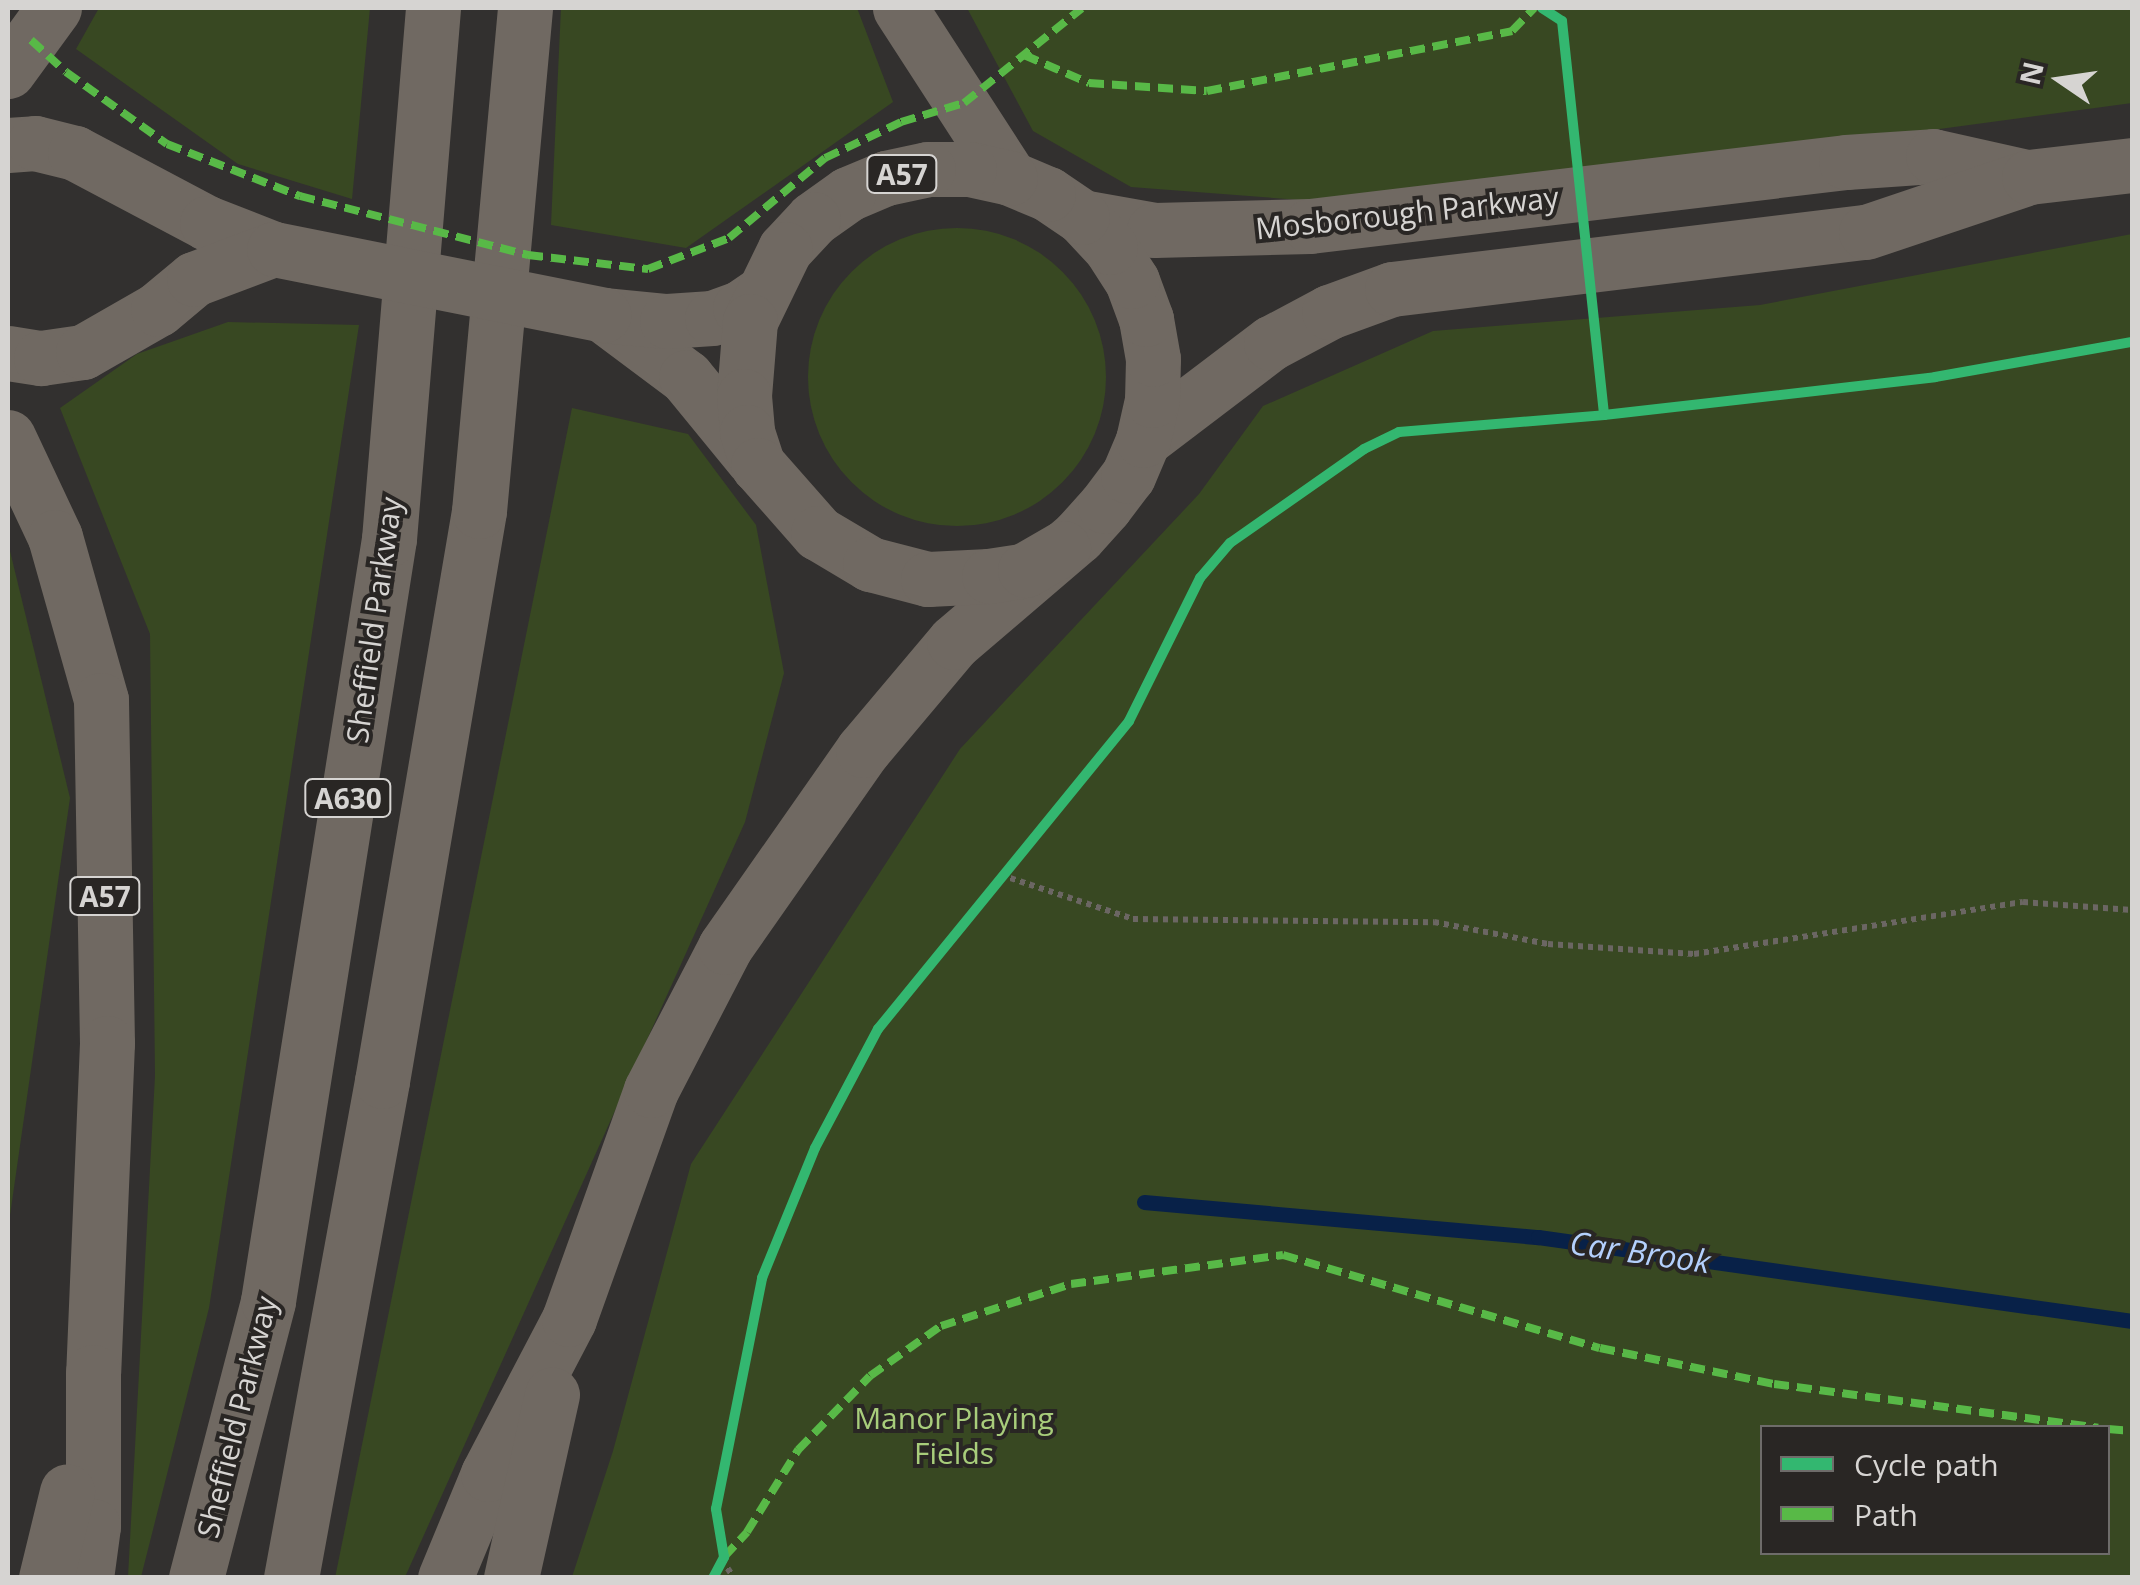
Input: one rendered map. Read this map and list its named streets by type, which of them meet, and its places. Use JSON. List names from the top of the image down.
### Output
{
  "streets": {
    "highway": [
      "A57",
      "Mosborough Parkway",
      "Sheffield Parkway",
      "A630"
    ]
  },
  "crossings": [
    ["A57", "Mosborough Parkway"]
  ],
  "water": ["Car Brook"],
  "parks": ["Manor Playing Fields"],
  "legend": ["Cycle path", "Path"],
  "north": "left"
}
